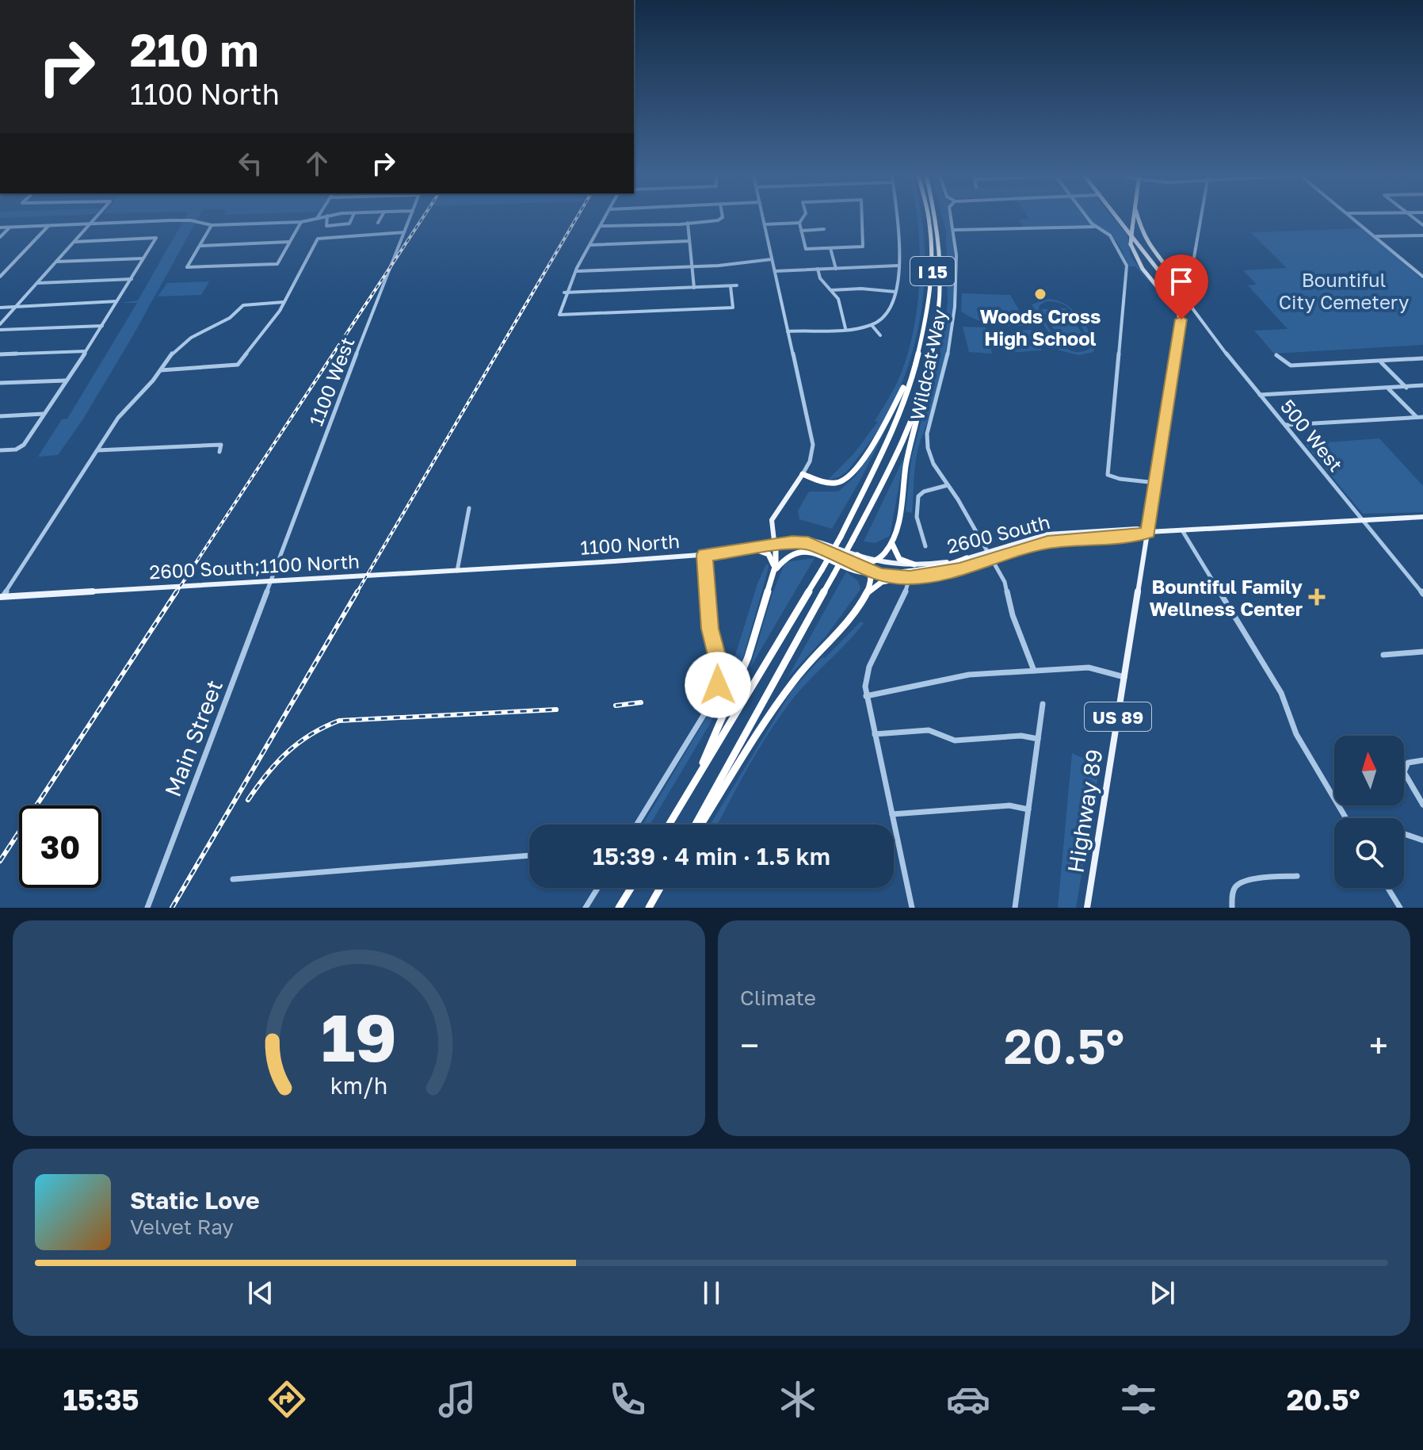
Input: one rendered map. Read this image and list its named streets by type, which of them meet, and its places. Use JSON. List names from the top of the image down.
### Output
{
  "streets": {
    "highway": ["I 15"],
    "main road": [
      "2600 South",
      "1100 North",
      "2600 South;1100 North",
      "US 89",
      "Highway 89"
    ],
    "street": [
      "Wildcat Way",
      "1100 West",
      "500 West",
      "Main Street"
    ]
  },
  "crossings": [
    ["Wildcat Way", "2600 South"],
    ["Wildcat Way", "1100 North"],
    ["1100 West", "2600 South;1100 North"],
    ["1100 West", "Main Street"],
    ["500 West", "2600 South"],
    ["2600 South", "1100 North"],
    ["2600 South", "US 89"],
    ["2600 South", "Highway 89"],
    ["1100 North", "2600 South;1100 North"],
    ["1100 North", "US 89"],
    ["1100 North", "Highway 89"],
    ["2600 South;1100 North", "Main Street"],
    ["US 89", "Highway 89"]
  ],
  "parks": ["Bountiful City Cemetery"],
  "places": {
    "other": ["Woods Cross High School"],
    "health": ["Bountiful Family Wellness Center"]
  },
  "north": "top",
  "page": {
    "turn": ["210 m", "1100 North"],
    "limit": "30",
    "trip": "15:39 · 4 min · 1.5 km",
    "tile": "Climate",
    "heat": ["−", "20.5°", "+"],
    "song": ["Static Love", "Velvet Ray"],
    "tabs": ["15:35", "20.5°"],
    "gauge": ["19", "km/h"]
  }
}
